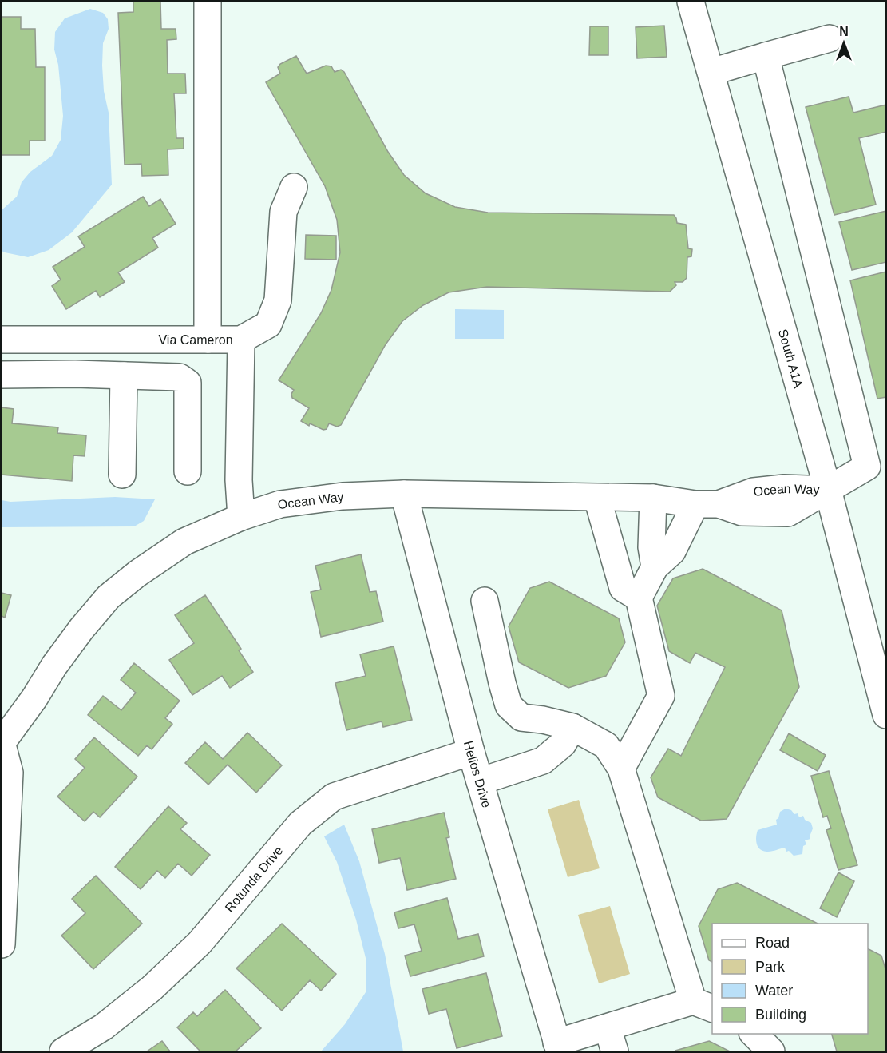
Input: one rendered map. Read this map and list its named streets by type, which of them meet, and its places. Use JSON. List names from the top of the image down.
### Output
{
  "streets": {
    "street": [
      "Via Cameron",
      "South A1A",
      "Ocean Way",
      "Helios Drive",
      "Rotunda Drive"
    ]
  },
  "crossings": [
    ["Via Cameron", "Ocean Way"],
    ["South A1A", "Ocean Way"],
    ["Ocean Way", "Helios Drive"],
    ["Helios Drive", "Rotunda Drive"]
  ],
  "legend": [
    "Road",
    "Park",
    "Water",
    "Building"
  ],
  "north": "top"
}
